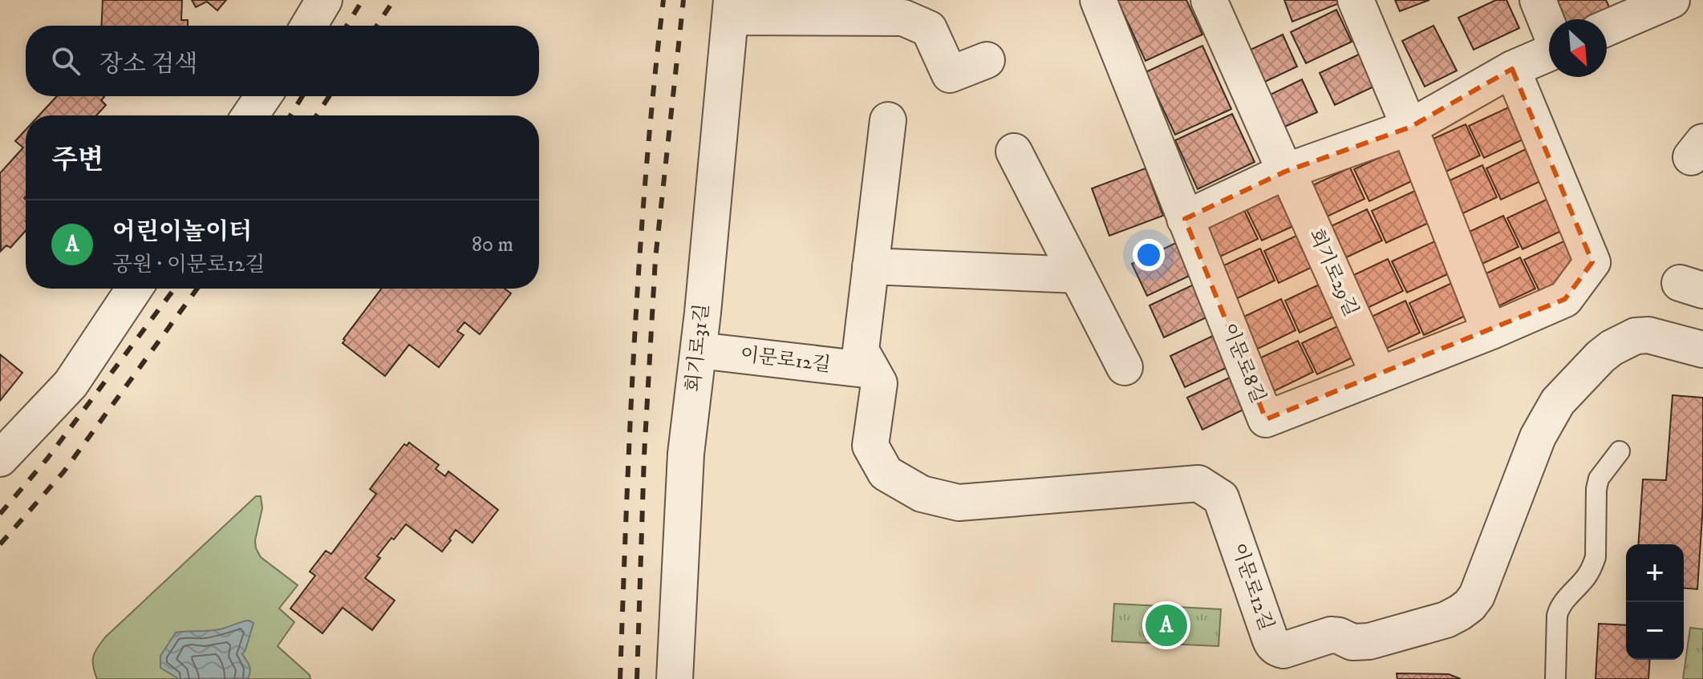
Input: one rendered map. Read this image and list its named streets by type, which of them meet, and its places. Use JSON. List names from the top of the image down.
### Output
{
  "streets": {
    "street": [
      "회기로29길",
      "회기로31길",
      "이문로12길",
      "이문로8길"
    ]
  },
  "crossings": [
    ["회기로29길", "이문로8길"],
    ["회기로31길", "이문로12길"]
  ],
  "north": "bottom right",
  "page": {
    "search": "장소 검색",
    "heading": "주변",
    "list": [
      {
        "mark": "A",
        "name": "어린이놀이터",
        "note": "공원 · 이문로12길",
        "value": "80 m"
      }
    ],
    "map_buttons": ["+", "−"],
    "pins": "A"
  }
}
